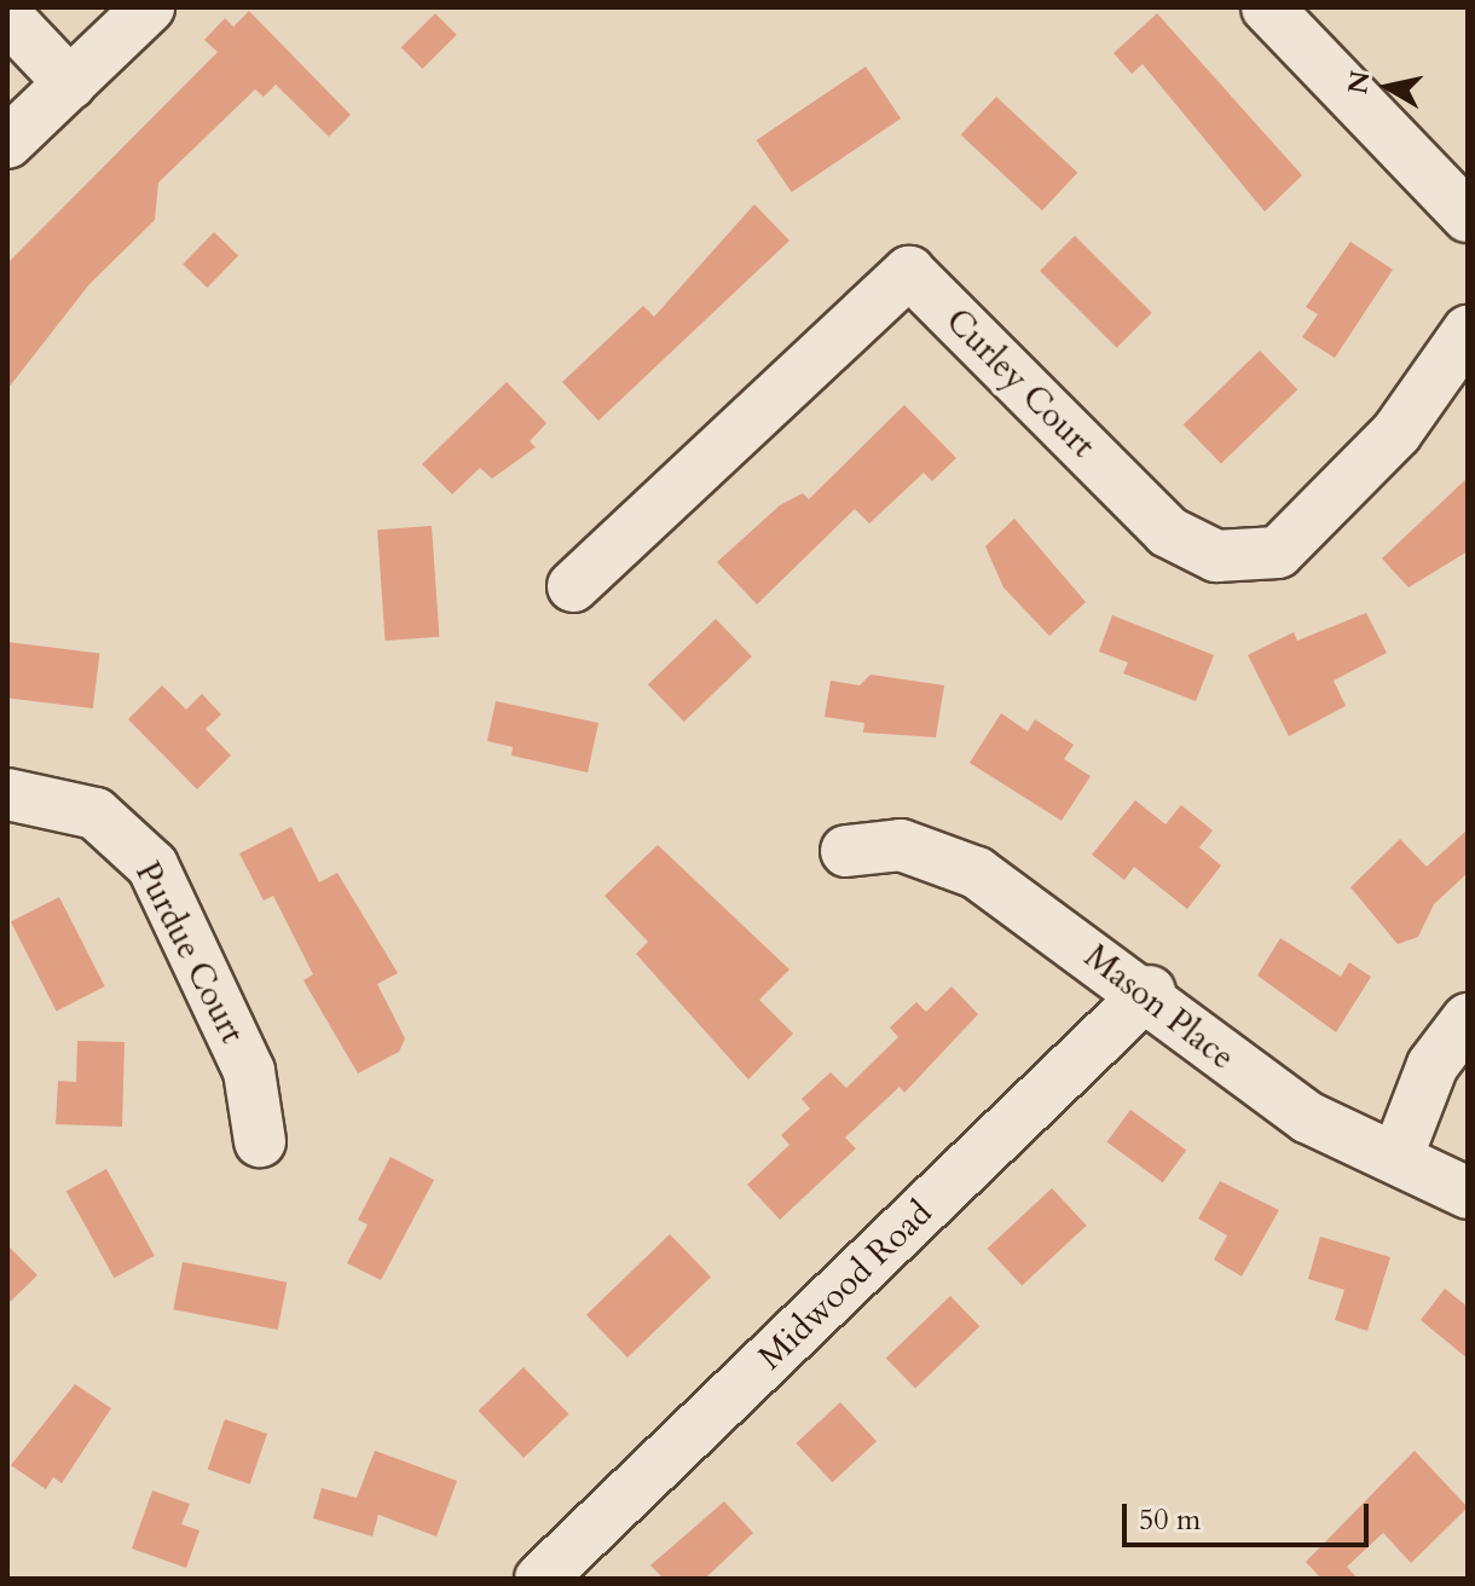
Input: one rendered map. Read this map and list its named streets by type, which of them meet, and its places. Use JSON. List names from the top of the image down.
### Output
{
  "streets": {
    "street": [
      "Curley Court",
      "Purdue Court",
      "Mason Place",
      "Midwood Road"
    ]
  },
  "crossings": [
    ["Mason Place", "Midwood Road"]
  ],
  "scale_bar": "50 m",
  "north": "left"
}
